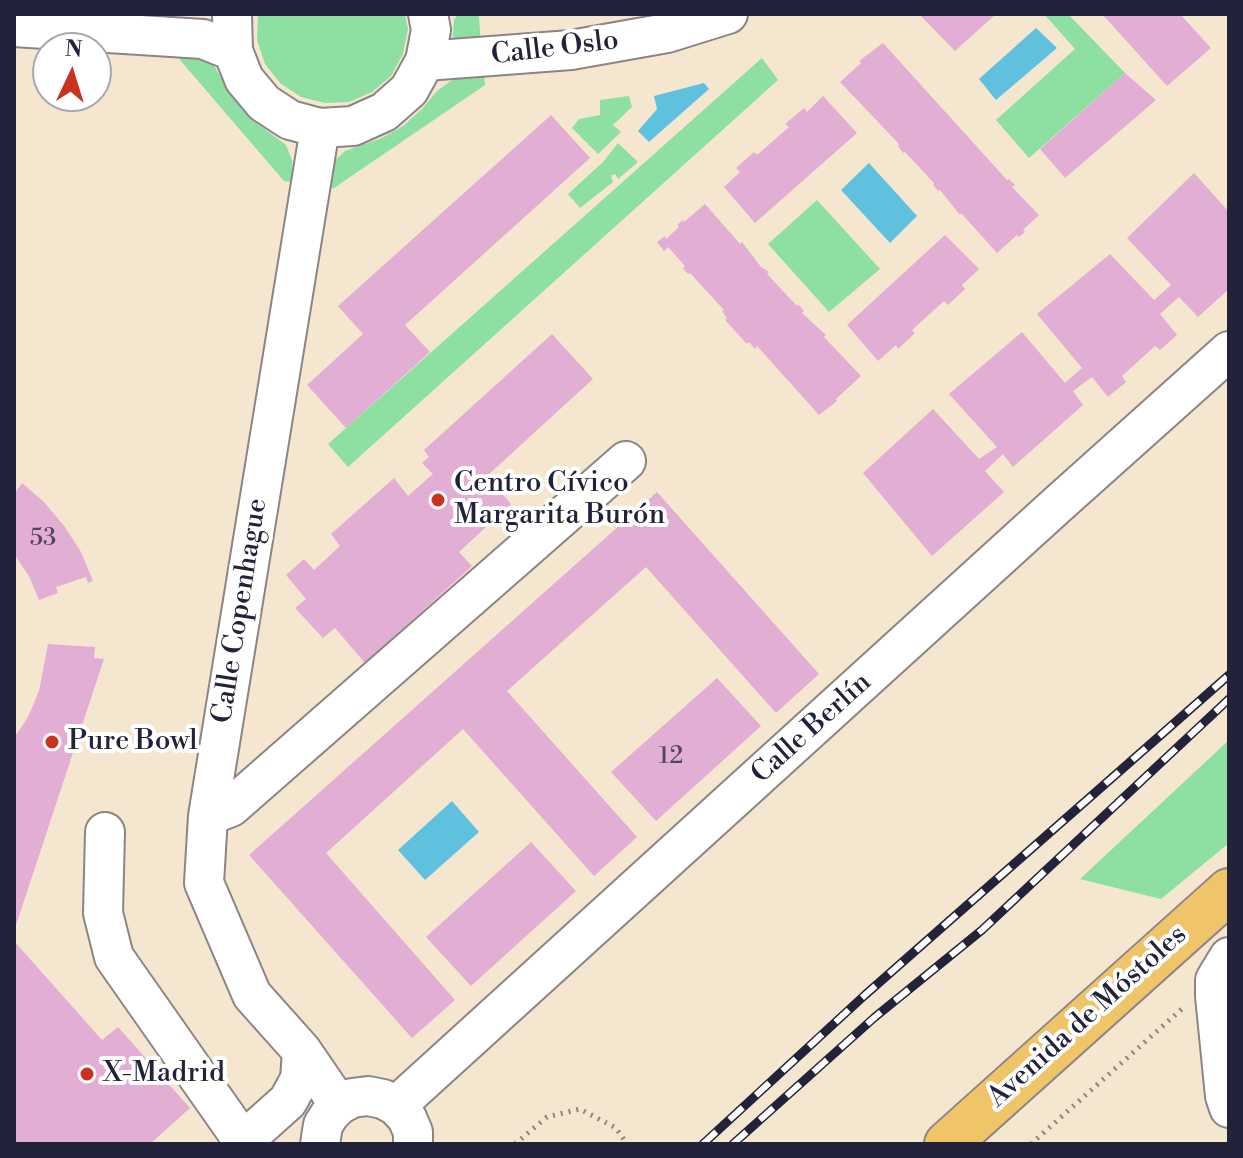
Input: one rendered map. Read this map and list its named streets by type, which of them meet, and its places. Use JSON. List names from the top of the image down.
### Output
{
  "streets": {
    "main road": ["Avenida de Móstoles"],
    "street": ["Calle Oslo", "Calle Copenhague", "Calle Berlín"]
  },
  "places": ["Centro Cívico Margarita Burón", "Pure Bowl", "X-Madrid"],
  "house_numbers": ["53", "12"],
  "north": "top"
}
